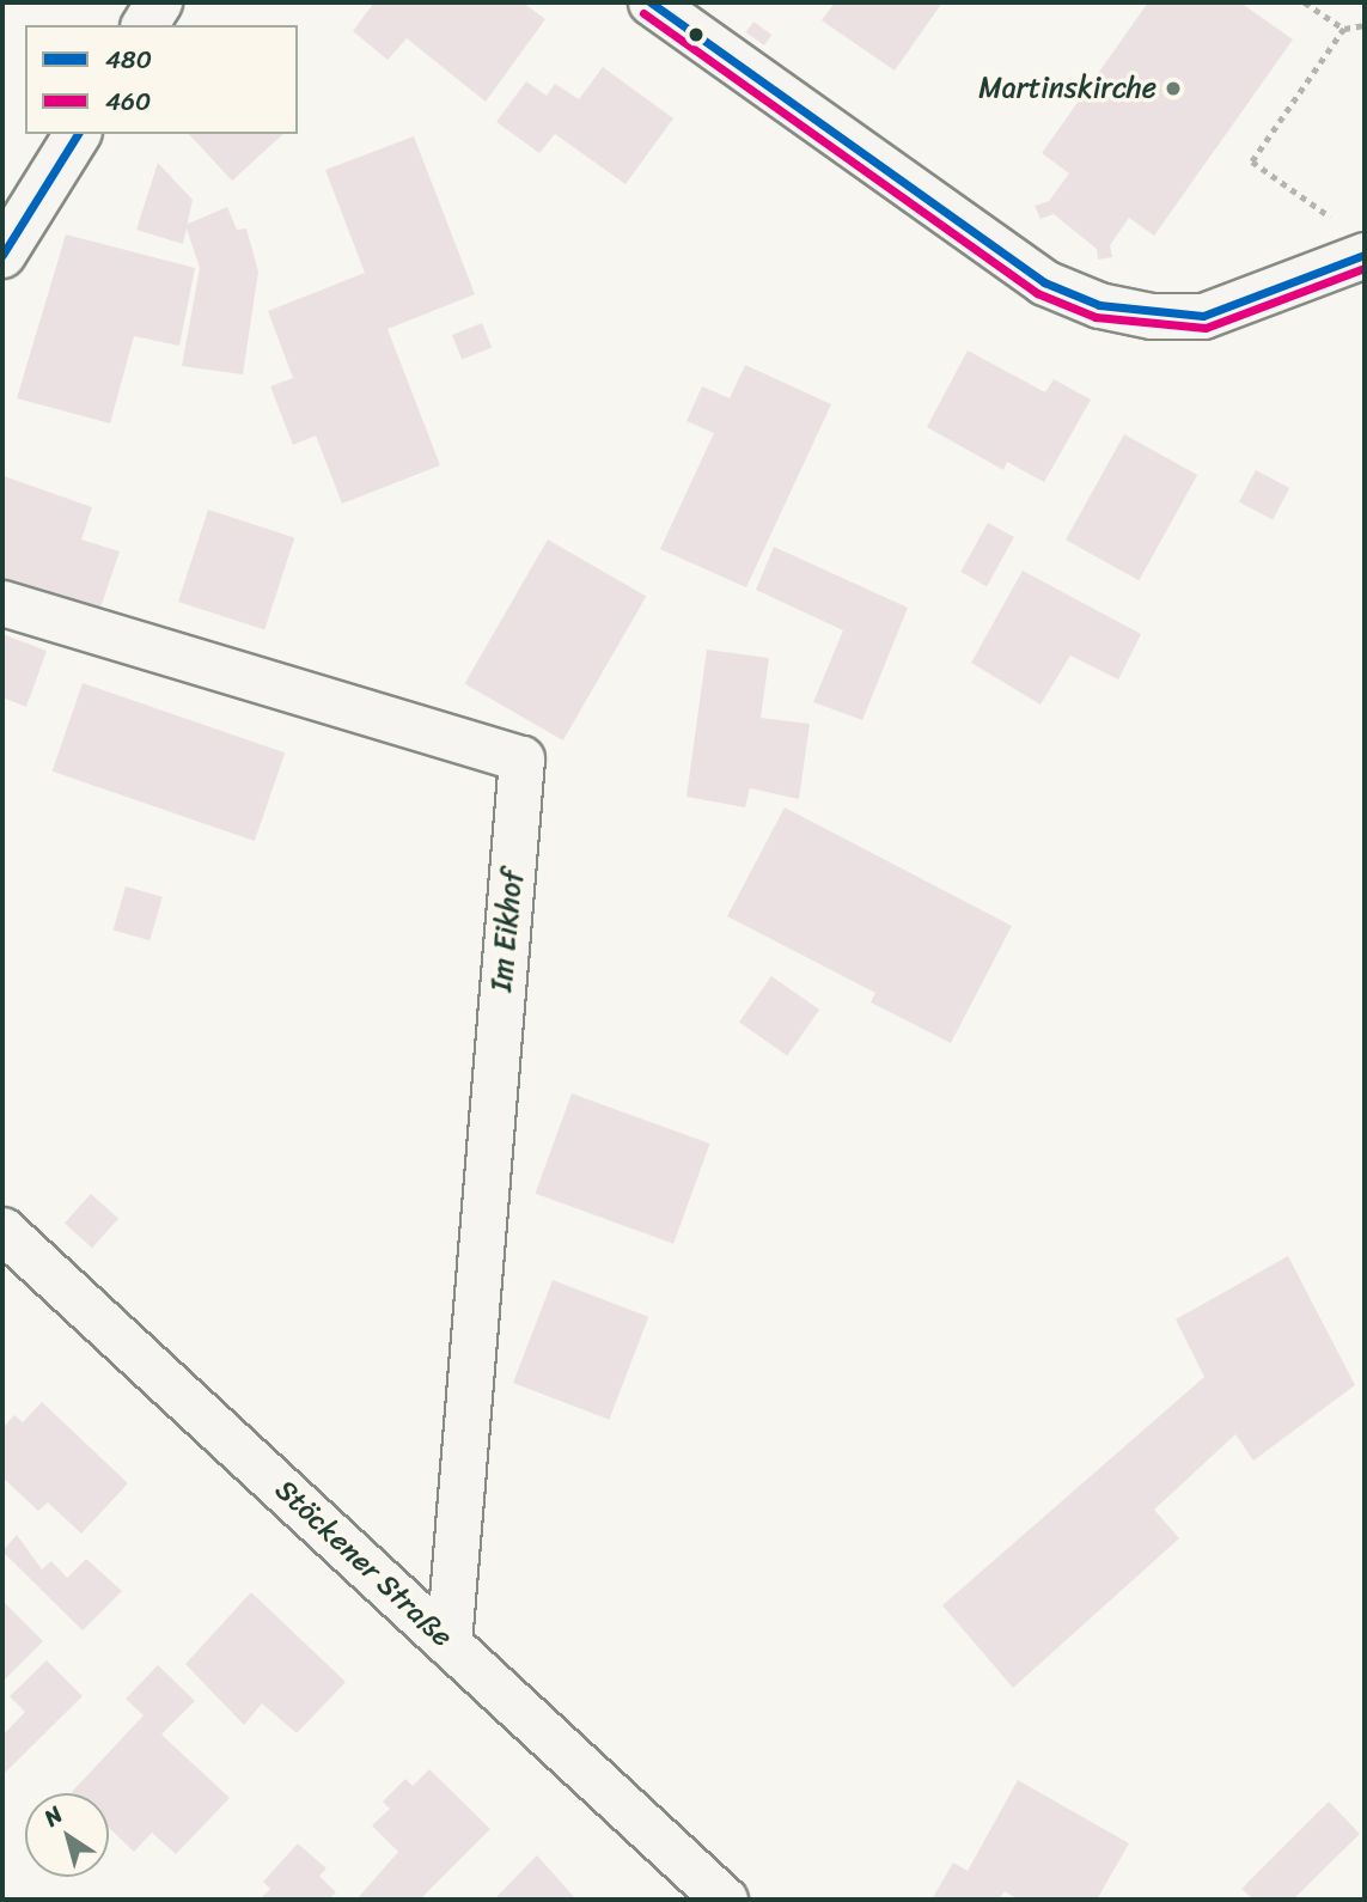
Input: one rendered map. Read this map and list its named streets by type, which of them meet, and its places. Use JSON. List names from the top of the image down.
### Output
{
  "streets": {
    "street": ["Im Eikhof", "Stöckener Straße"]
  },
  "crossings": [
    ["Im Eikhof", "Stöckener Straße"]
  ],
  "places": ["Martinskirche"],
  "lines": ["transit line 480", "transit line 460"],
  "legend": ["480", "460"],
  "north": "top left"
}
